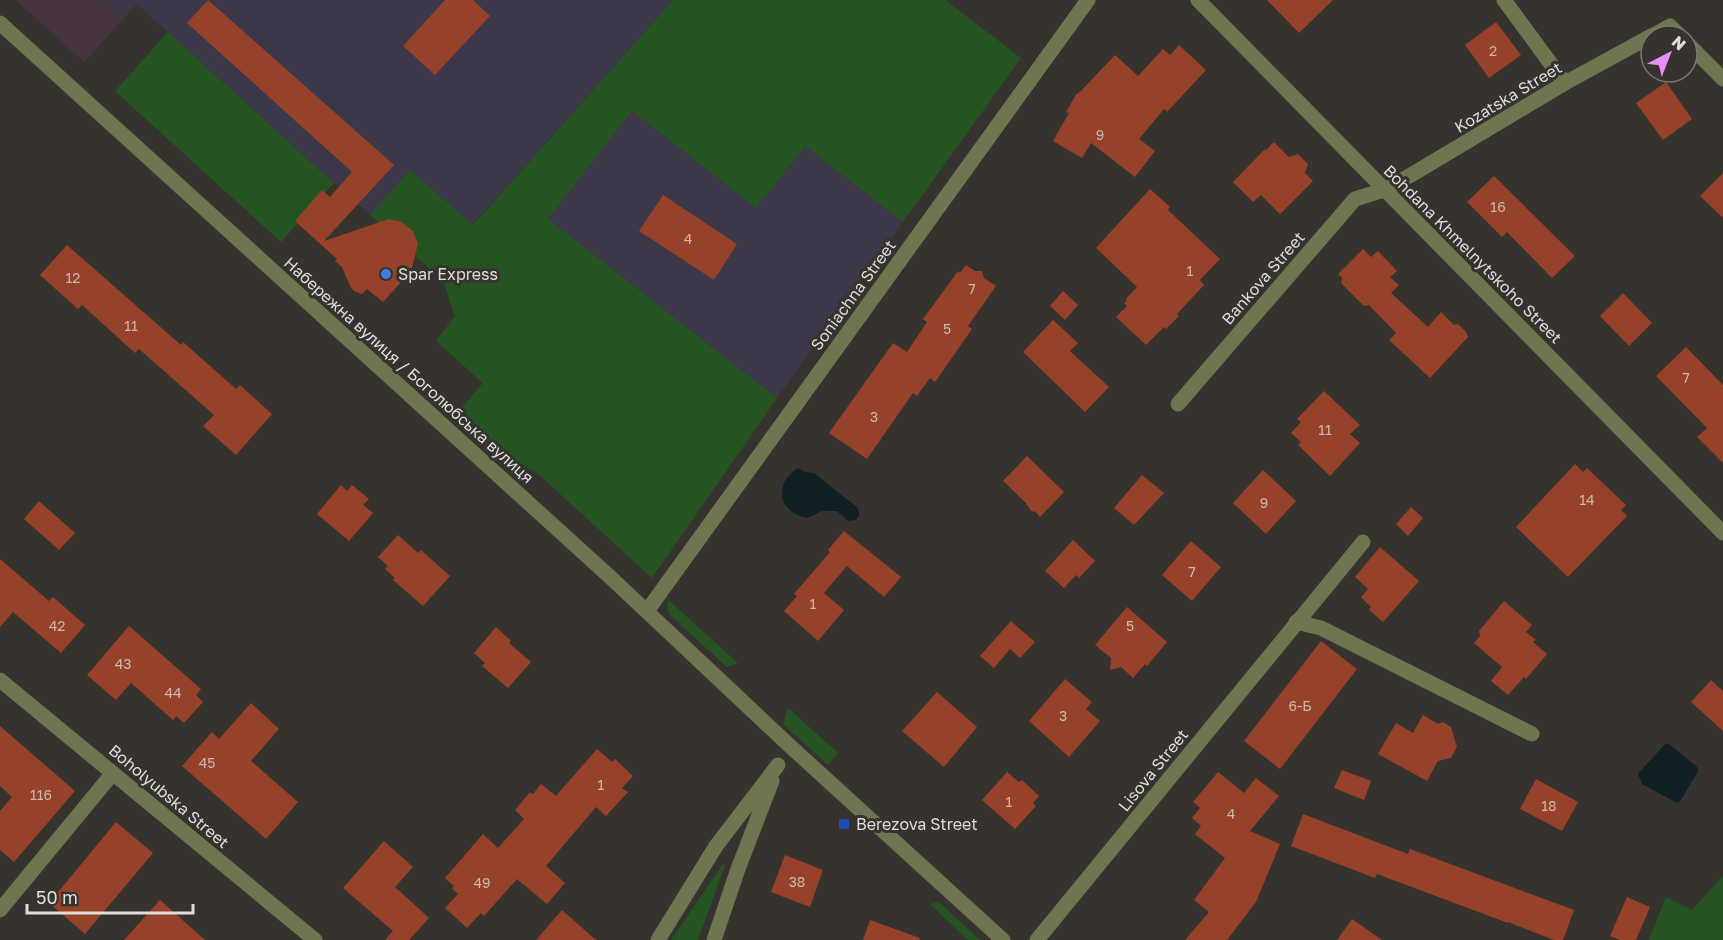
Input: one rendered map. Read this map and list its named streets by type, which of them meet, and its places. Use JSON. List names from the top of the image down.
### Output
{
  "streets": {
    "street": [
      "Kozatska Street",
      "Bohdana Khmelnytskoho Street",
      "Bankova Street",
      "Soniachna Street",
      "Набережна вулиця / Боголюбська вулиця",
      "Lisova Street",
      "Boholyubska Street"
    ]
  },
  "crossings": [
    ["Kozatska Street", "Bohdana Khmelnytskoho Street"],
    ["Kozatska Street", "Bankova Street"],
    ["Bohdana Khmelnytskoho Street", "Bankova Street"],
    ["Soniachna Street", "Набережна вулиця / Боголюбська вулиця"]
  ],
  "places": {
    "other": ["Spar Express"],
    "transit": ["Berezova Street"]
  },
  "house_numbers": [
    "2",
    "9",
    "16",
    "4",
    "1",
    "12",
    "7",
    "11",
    "5",
    "7",
    "3",
    "11",
    "14",
    "9",
    "7",
    "1",
    "42",
    "5",
    "43",
    "44",
    "6-Б",
    "3",
    "45",
    "1",
    "116",
    "1",
    "18",
    "4",
    "38",
    "49"
  ],
  "scale_bar": "50 m",
  "north": "top right"
}
